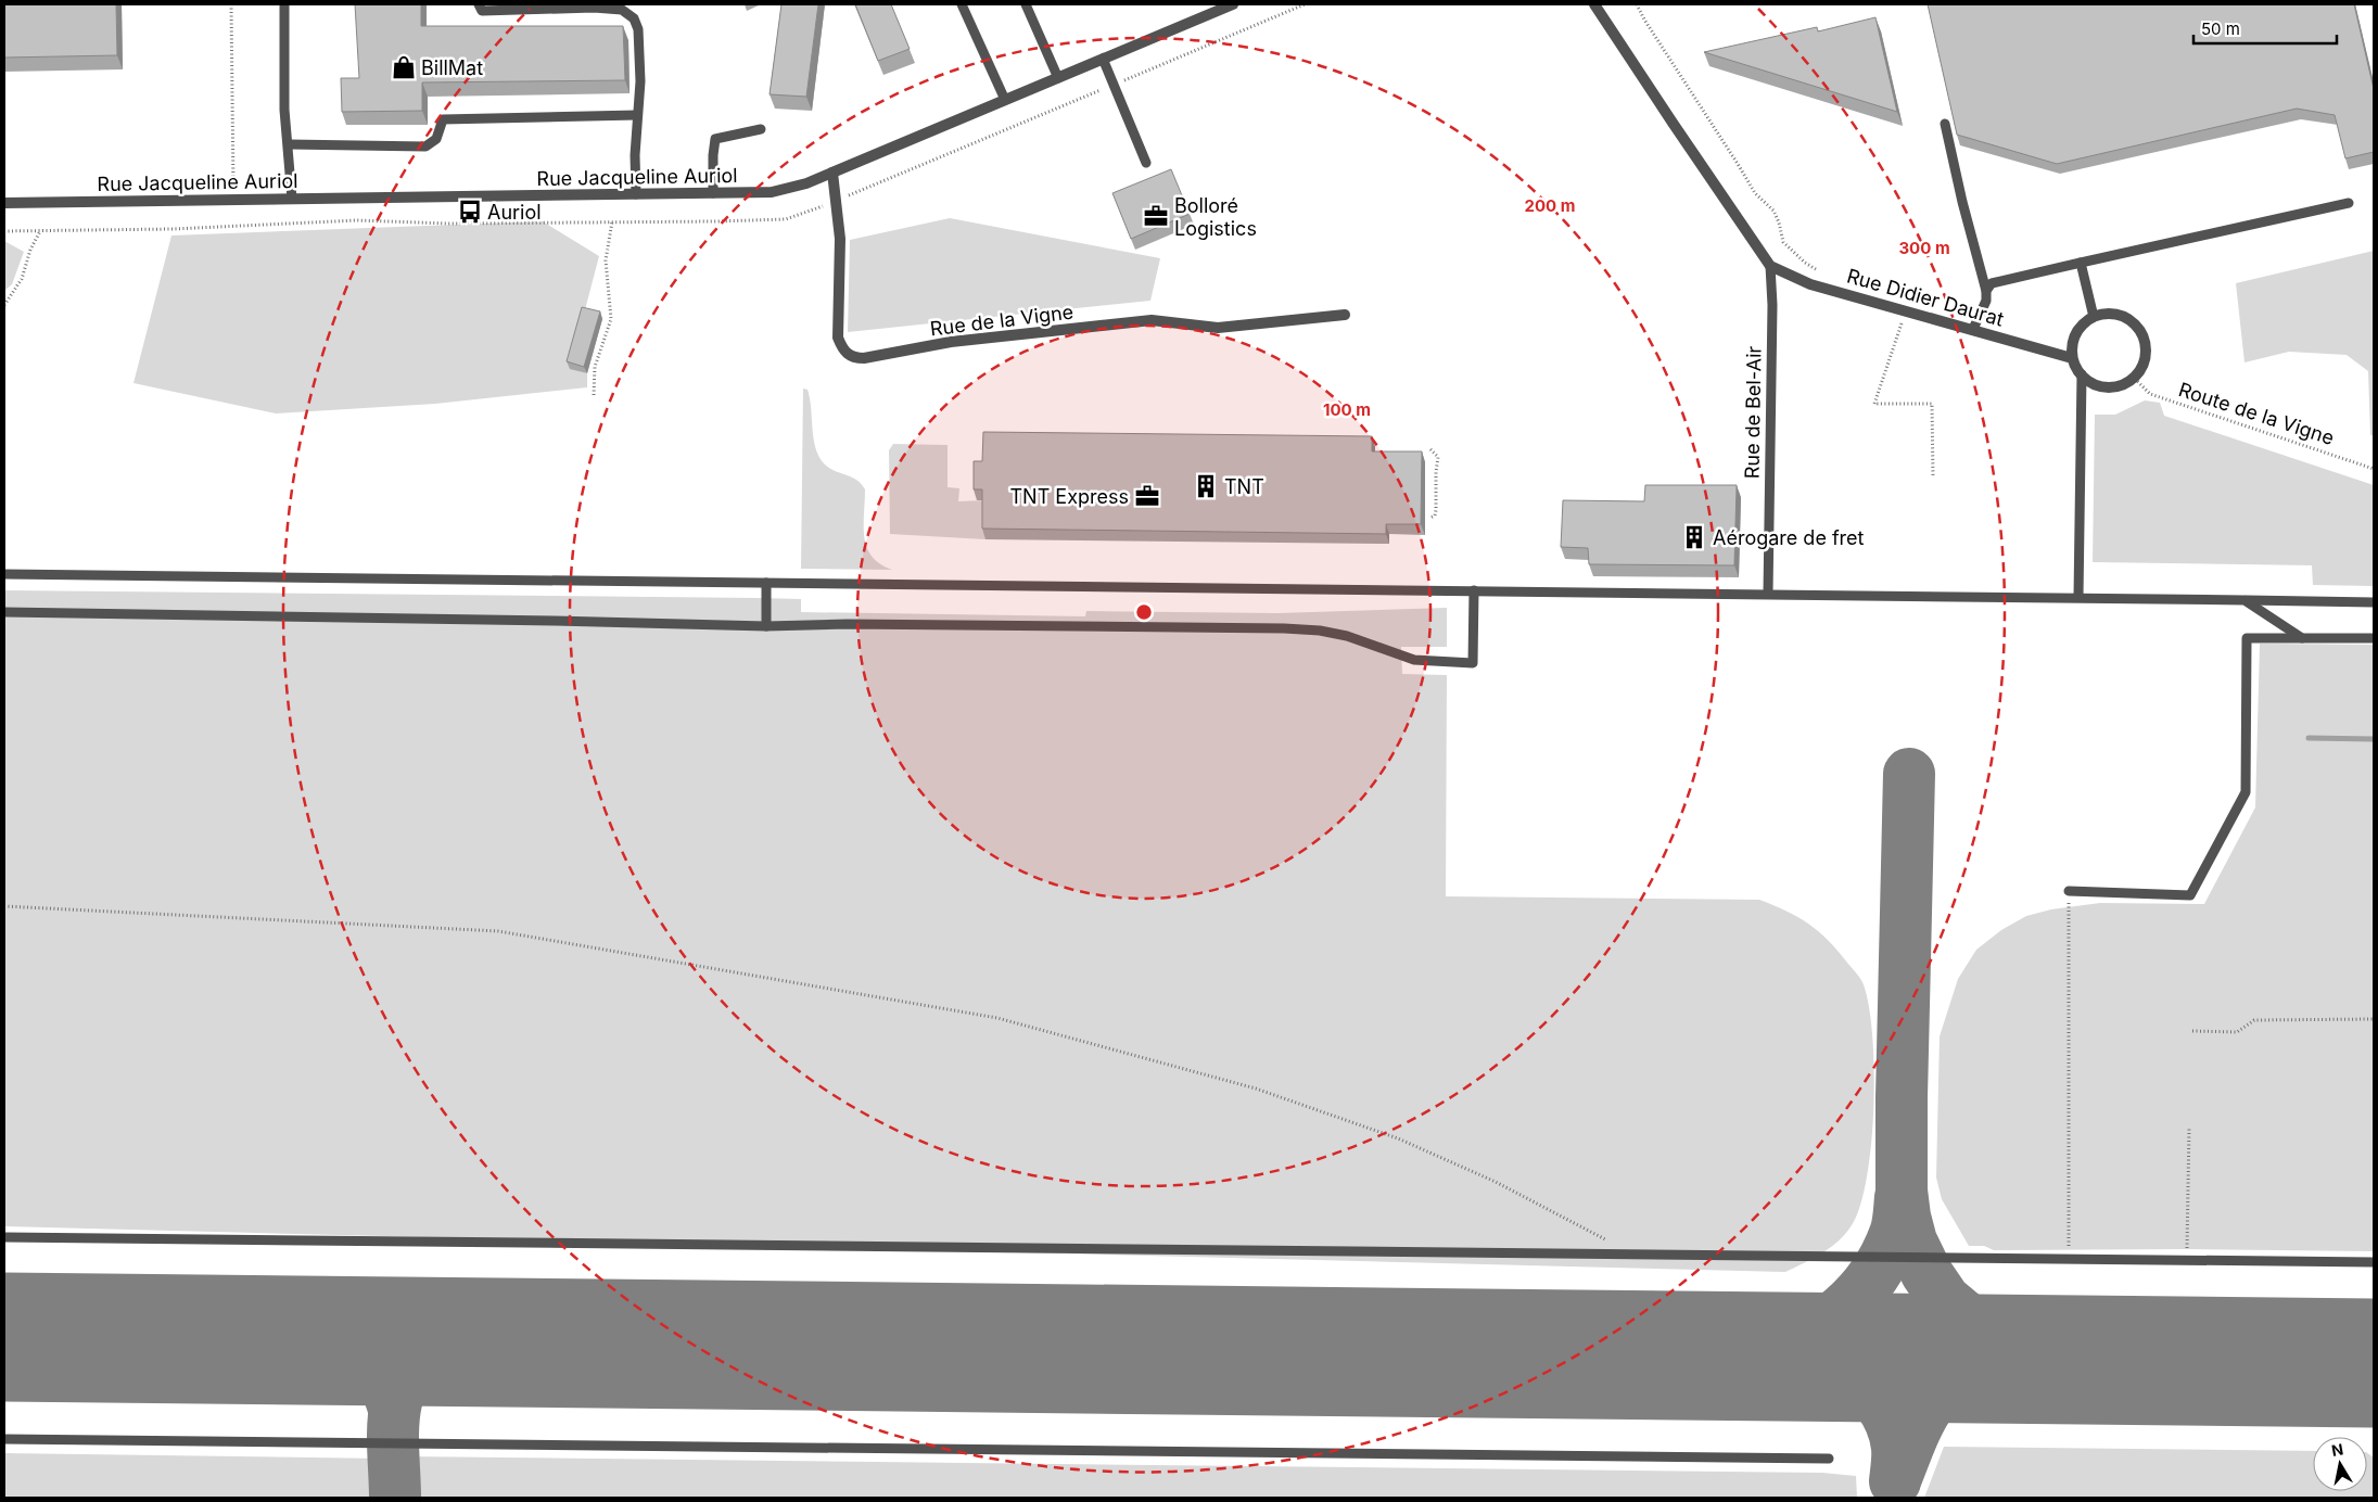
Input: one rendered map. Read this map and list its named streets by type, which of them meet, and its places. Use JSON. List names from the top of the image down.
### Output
{
  "streets": {
    "street": ["Rue Jacqueline Auriol", "Rue Didier Daurat", "Rue de la Vigne"],
    "lane": ["Rue de Bel-Air"],
    "path": ["Route de la Vigne"]
  },
  "crossings": [
    ["Rue Jacqueline Auriol", "Rue de la Vigne"],
    ["Rue Didier Daurat", "Rue de Bel-Air"],
    ["Rue Didier Daurat", "Route de la Vigne"]
  ],
  "places": {
    "shop": ["BillMat"],
    "bus stop": ["Auriol"],
    "office": ["Bolloré Logistics", "TNT Express"],
    "building": ["TNT", "Aérogare de fret"]
  },
  "scale_bar": "50 m",
  "north": "top",
  "rings": ["200 m", "300 m", "100 m"]
}
